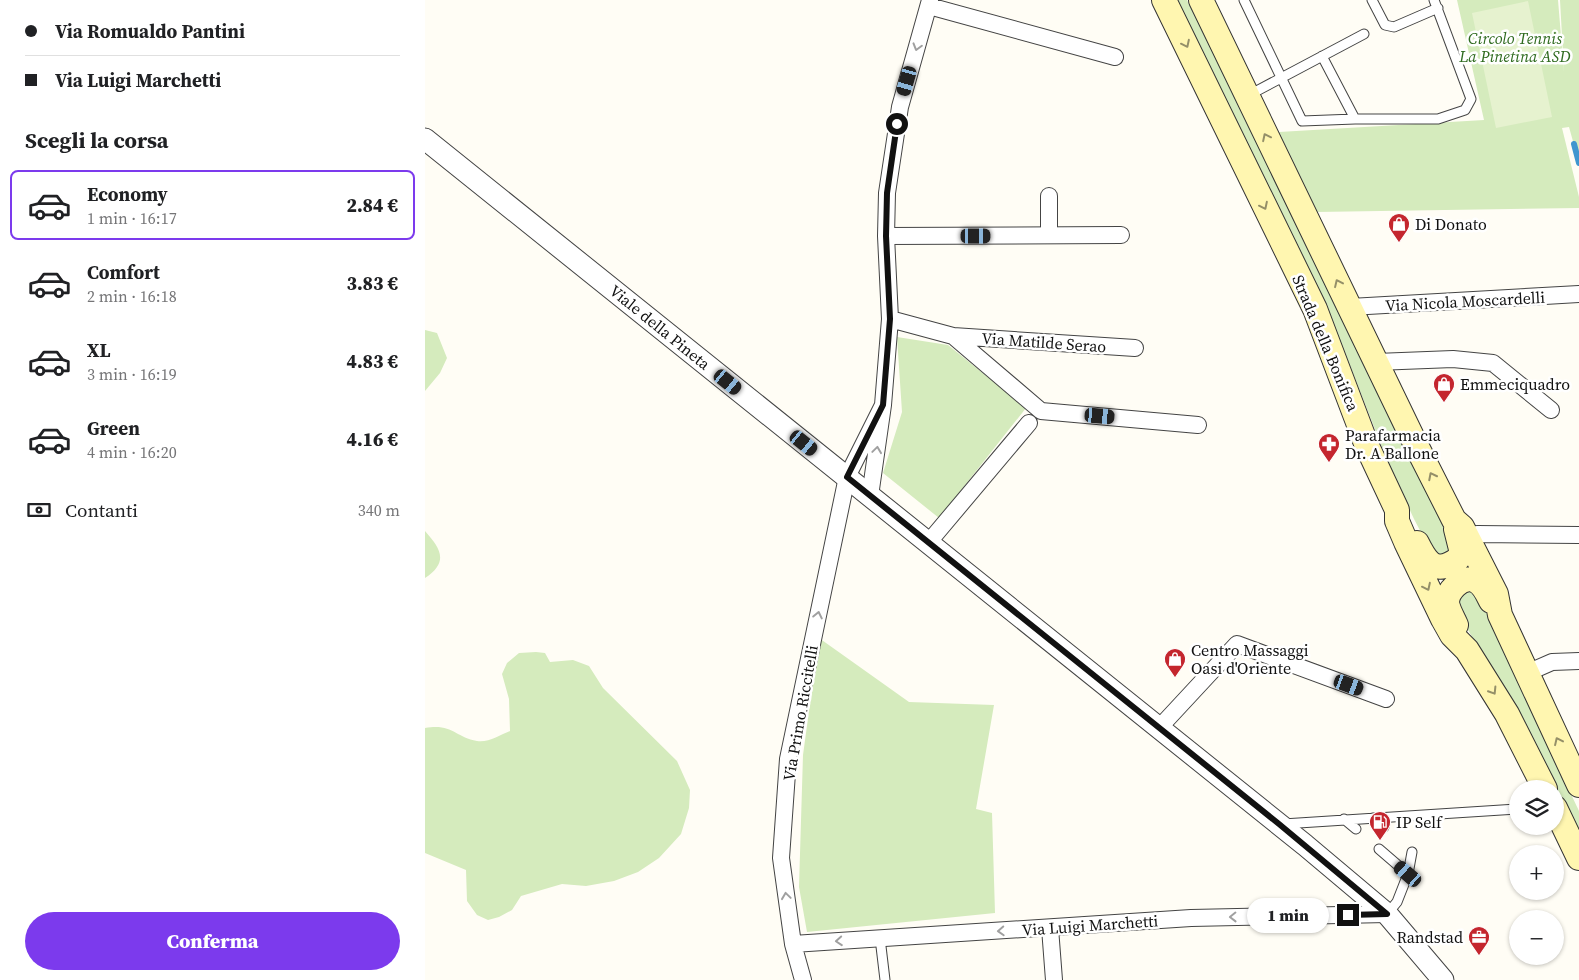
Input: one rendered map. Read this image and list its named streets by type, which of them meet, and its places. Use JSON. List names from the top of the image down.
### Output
{
  "streets": {
    "main road": ["Strada della Bonifica"],
    "street": [
      "Via Nicola Moscardelli",
      "Viale della Pineta",
      "Via Matilde Serao",
      "Via Primo Riccitelli",
      "Via Luigi Marchetti"
    ]
  },
  "crossings": [
    ["Via Nicola Moscardelli", "Strada della Bonifica"],
    ["Viale della Pineta", "Via Primo Riccitelli"],
    ["Viale della Pineta", "Via Luigi Marchetti"],
    ["Via Primo Riccitelli", "Via Luigi Marchetti"]
  ],
  "one_way": ["Via Primo Riccitelli", "Via Luigi Marchetti"],
  "parks": ["Circolo Tennis La Pinetina ASD"],
  "places": {
    "shop": ["Di Donato", "Emmeciquadro", "Centro Massaggi Oasi d'Oriente"],
    "pharmacy": ["Parafarmacia Dr. A Ballone"],
    "fuel station": ["IP Self"],
    "office": ["Randstad"]
  },
  "page": {
    "banner": ["Via Romualdo Pantini", "Via Luigi Marchetti"],
    "heading": "Scegli la corsa",
    "list": [
      {
        "name": "Economy",
        "note": "1 min · 16:17",
        "value": "2.84 €"
      },
      {
        "name": "Comfort",
        "note": "2 min · 16:18",
        "value": "3.83 €"
      },
      {
        "name": "XL",
        "note": "3 min · 16:19",
        "value": "4.83 €"
      },
      {
        "name": "Green",
        "note": "4 min · 16:20",
        "value": "4.16 €"
      }
    ],
    "pay": ["Contanti", "340 m"],
    "map_buttons": ["+", "−"],
    "bubble": "1 min",
    "buttons": "Conferma"
  }
}
